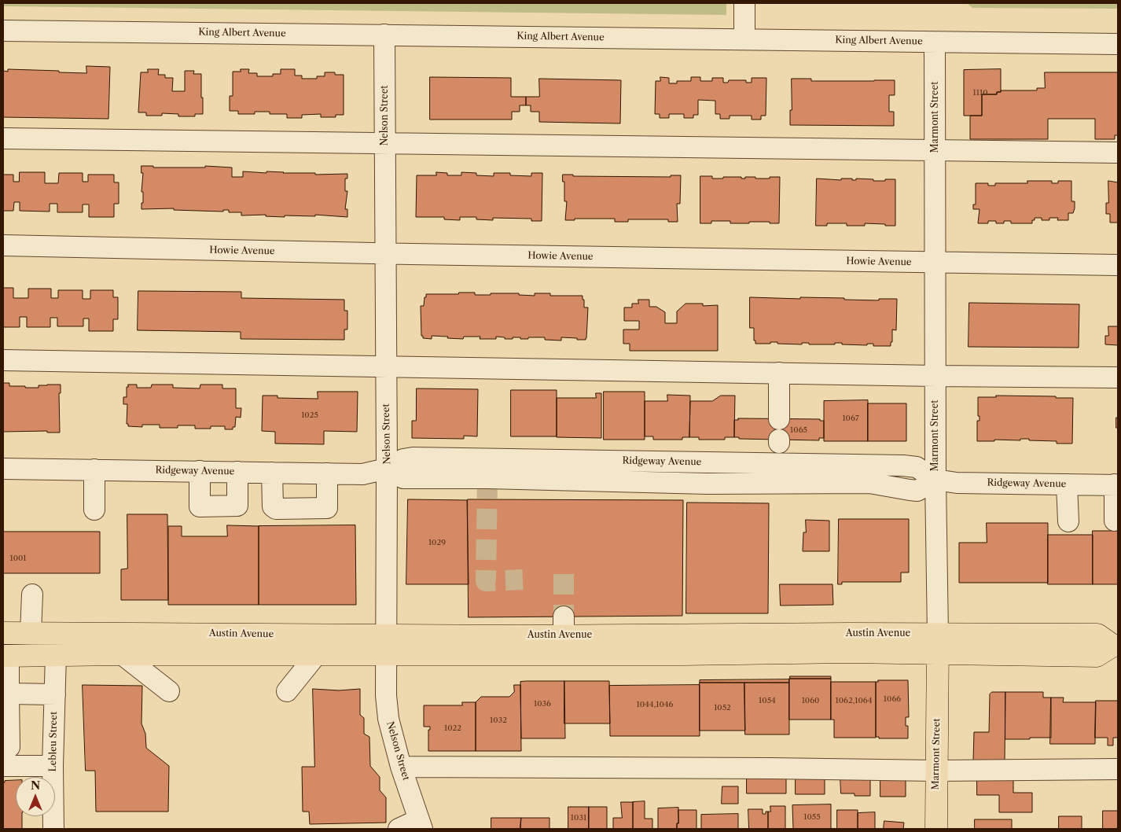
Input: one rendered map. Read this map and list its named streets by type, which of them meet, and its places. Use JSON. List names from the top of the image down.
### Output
{
  "streets": {
    "main road": ["Marmont Street", "Austin Avenue"],
    "street": [
      "King Albert Avenue",
      "Nelson Street",
      "Howie Avenue",
      "Ridgeway Avenue",
      "Lebleu Street"
    ]
  },
  "crossings": [
    ["King Albert Avenue", "Nelson Street"],
    ["King Albert Avenue", "Marmont Street"],
    ["Nelson Street", "Howie Avenue"],
    ["Nelson Street", "Ridgeway Avenue"],
    ["Nelson Street", "Austin Avenue"],
    ["Marmont Street", "Howie Avenue"],
    ["Marmont Street", "Ridgeway Avenue"],
    ["Marmont Street", "Austin Avenue"],
    ["Austin Avenue", "Lebleu Street"]
  ],
  "house_numbers": [
    "1110",
    "1025",
    "1067",
    "1065",
    "1029",
    "1001",
    "1066",
    "1054",
    "1060",
    "1062,1064",
    "1036",
    "1044,1046",
    "1052",
    "1032",
    "1022",
    "1055",
    "1031"
  ],
  "north": "top"
}
